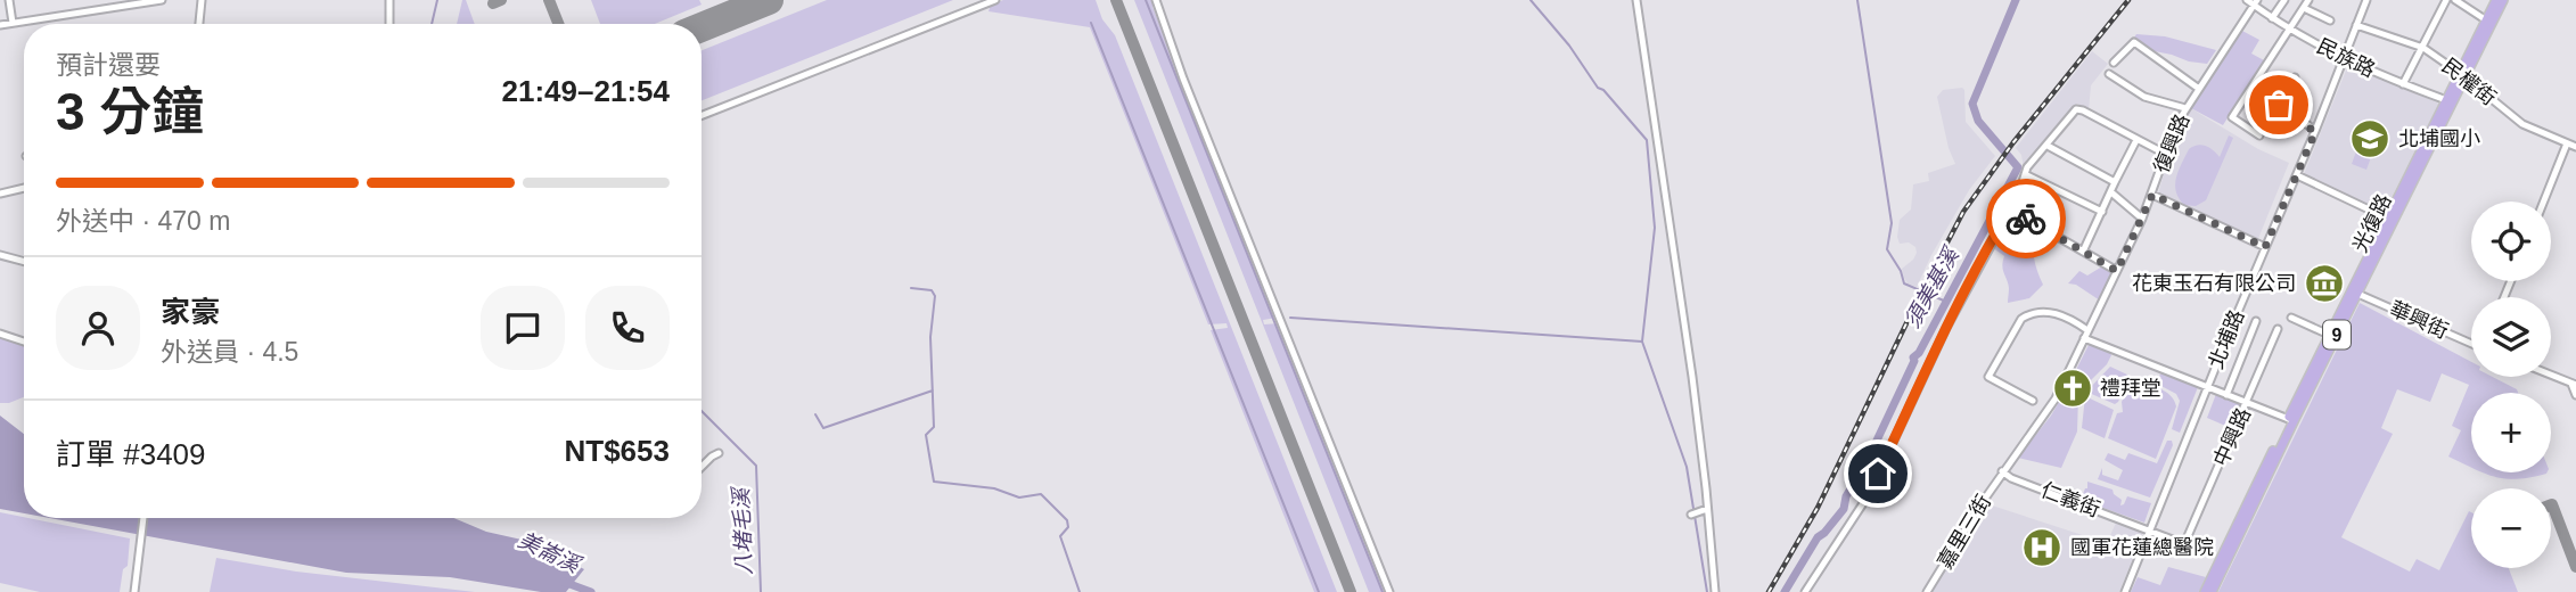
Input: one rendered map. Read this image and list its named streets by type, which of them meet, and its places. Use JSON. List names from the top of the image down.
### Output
{
  "streets": {
    "main road": ["光復路", "9"],
    "street": [
      "民族路",
      "民權街",
      "復興路",
      "華興街",
      "北埔路",
      "中興路",
      "仁義街",
      "嘉里三街"
    ]
  },
  "crossings": [
    ["民族路", "復興路"],
    ["民族路", "光復路"],
    ["民族路", "北埔路"],
    ["民權街", "光復路"],
    ["民權街", "北埔路"],
    ["復興路", "嘉里三街"],
    ["光復路", "華興街"],
    ["北埔路", "仁義街"],
    ["中興路", "仁義街"],
    ["仁義街", "嘉里三街"]
  ],
  "water": ["須美基溪", "八堵毛溪", "美崙溪"],
  "places": {
    "school or university": ["北埔國小"],
    "museum": ["花東玉石有限公司"],
    "church": ["禮拜堂"],
    "hospital": ["國軍花蓮總醫院"]
  },
  "page": {
    "heading": ["3 分鐘", "預計還要", "21:49–21:54"],
    "panel": [
      "家豪",
      "外送員 · 4.5",
      "訂單 #3409",
      "NT$653"
    ],
    "bar": "外送中 · 470 m",
    "map_buttons": ["+", "−"]
  }
}
